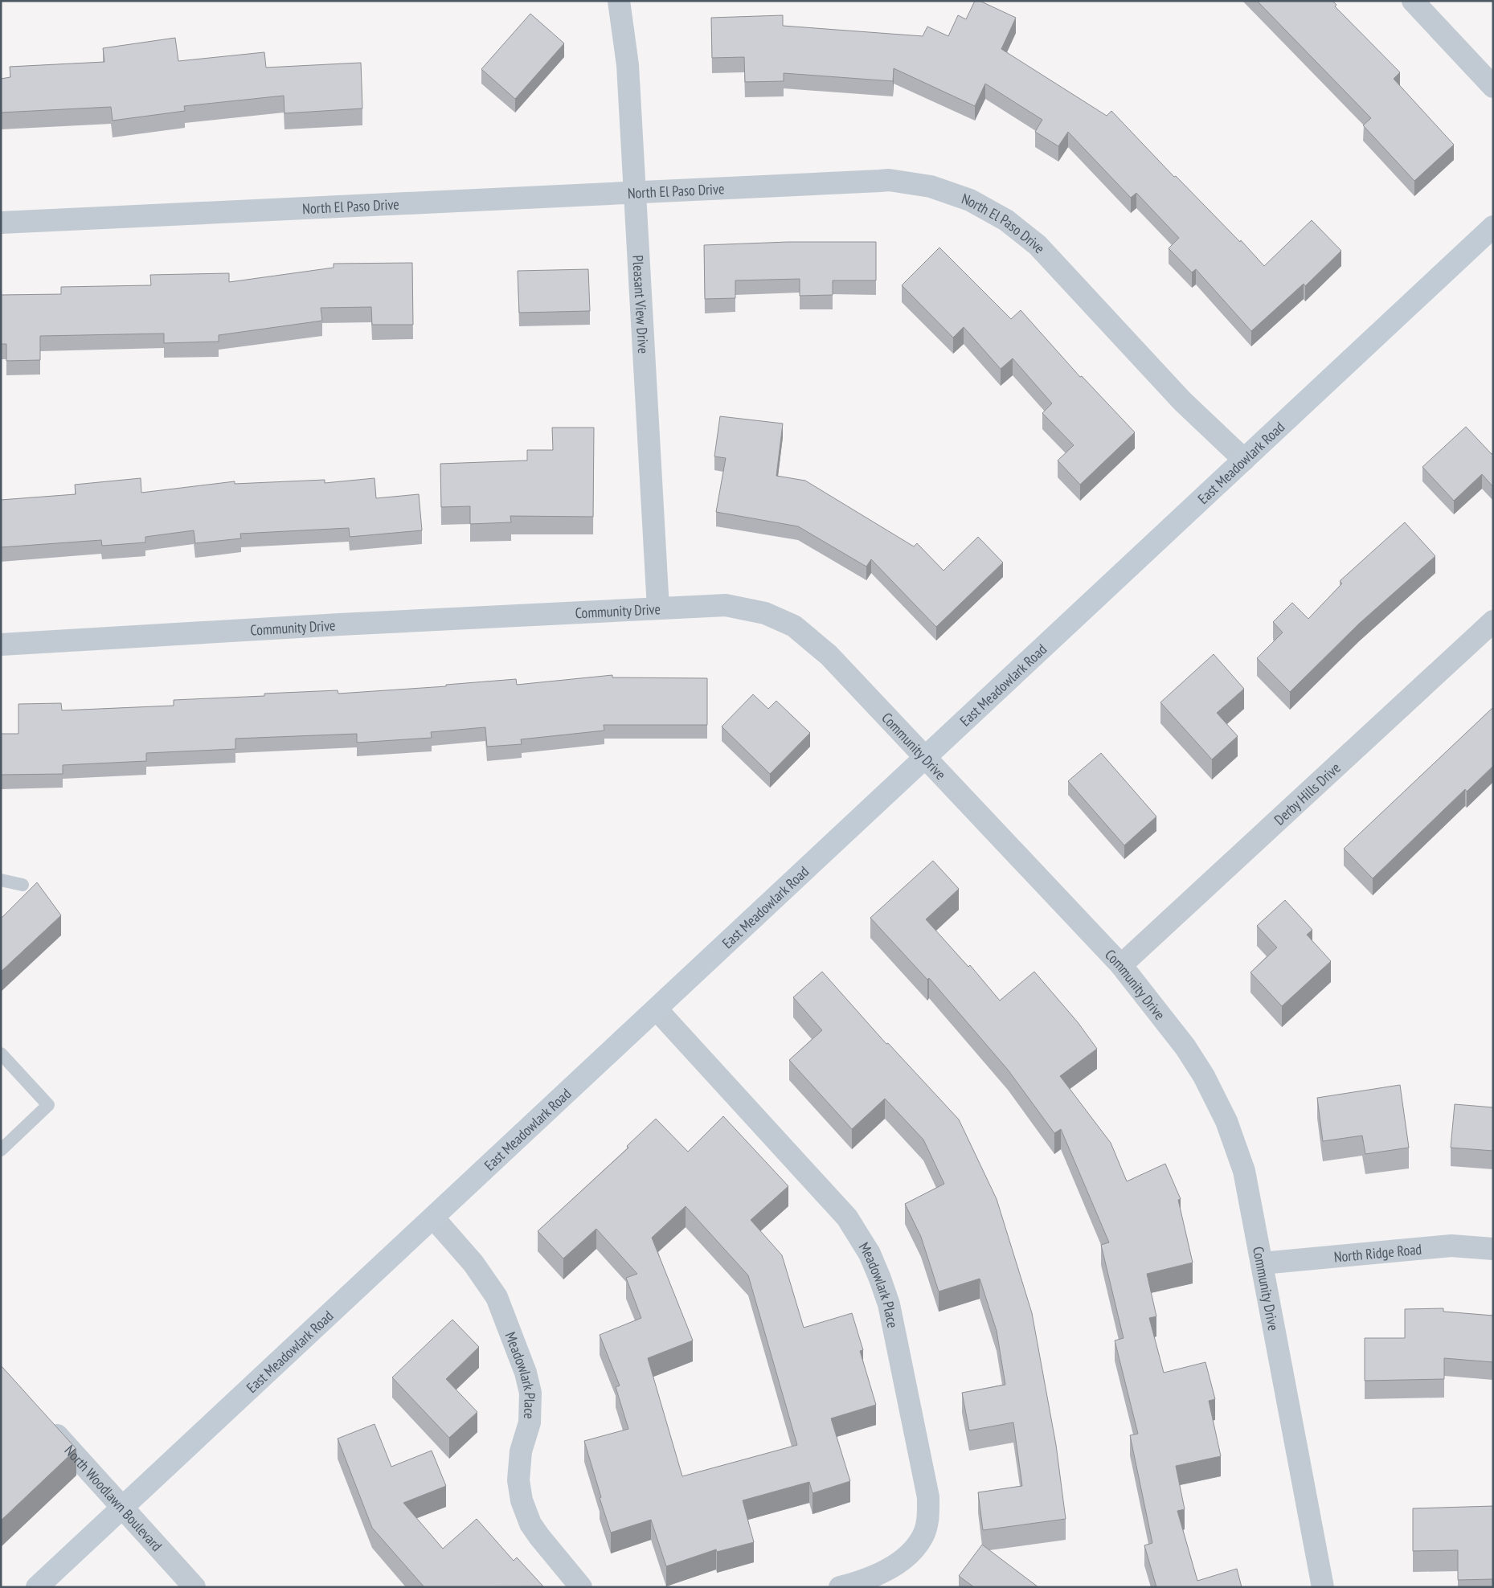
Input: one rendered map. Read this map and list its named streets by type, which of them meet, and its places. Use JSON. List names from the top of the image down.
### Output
{
  "streets": {
    "main road": ["East Meadowlark Road"],
    "street": [
      "North El Paso Drive",
      "Pleasant View Drive",
      "Community Drive",
      "Derby Hills Drive",
      "North Ridge Road",
      "Meadowlark Place",
      "North Woodlawn Boulevard"
    ]
  },
  "crossings": [
    ["North El Paso Drive", "Pleasant View Drive"],
    ["North El Paso Drive", "East Meadowlark Road"],
    ["Pleasant View Drive", "Community Drive"],
    ["East Meadowlark Road", "Community Drive"],
    ["East Meadowlark Road", "Meadowlark Place"],
    ["East Meadowlark Road", "North Woodlawn Boulevard"],
    ["Community Drive", "Derby Hills Drive"],
    ["Community Drive", "North Ridge Road"]
  ]
}
